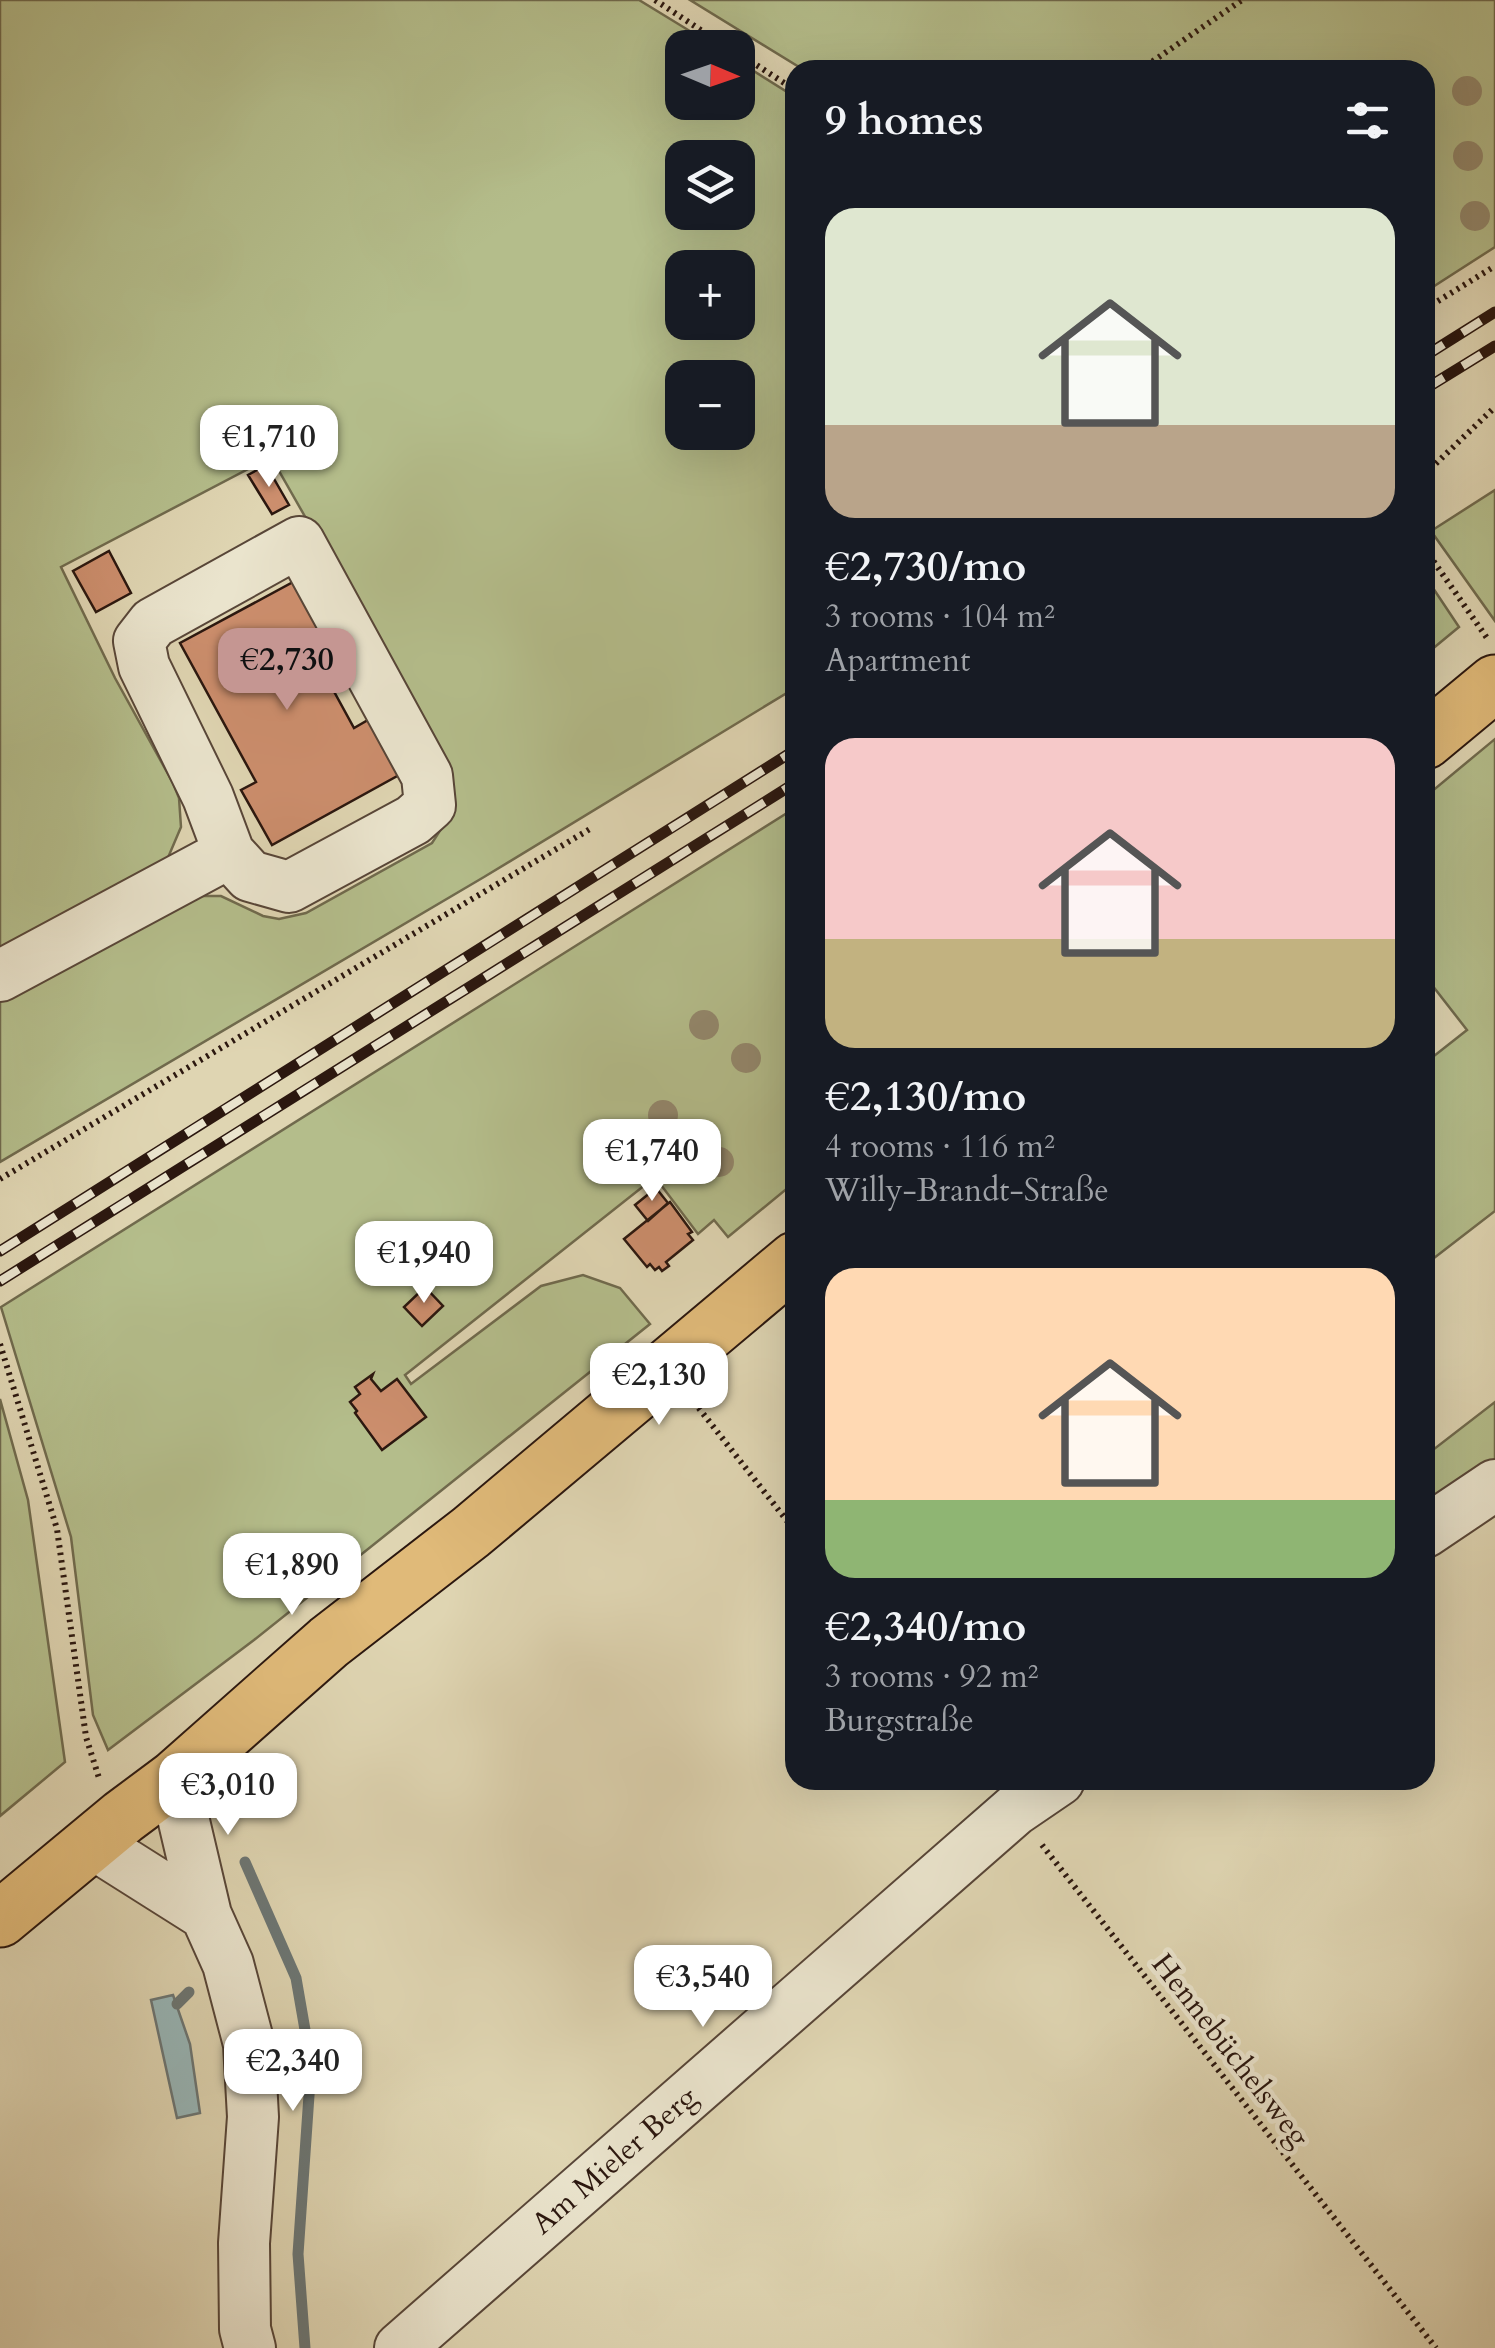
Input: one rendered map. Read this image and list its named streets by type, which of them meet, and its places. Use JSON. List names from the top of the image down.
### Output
{
  "streets": {
    "street": ["Am Mieler Berg"],
    "path": ["Hennebüchelsweg"]
  },
  "crossings": [
    ["Hennebüchelsweg", "Am Mieler Berg"]
  ],
  "north": "right",
  "page": {
    "map_buttons": ["+", "−"],
    "heading": "9 homes",
    "list": [
      {
        "name": "€2,730/mo",
        "note": "3 rooms · 104 m² · Apartment"
      },
      {
        "name": "€2,130/mo",
        "note": "4 rooms · 116 m² · Willy-Brandt-Straße"
      },
      {
        "name": "€2,340/mo",
        "note": "3 rooms · 92 m² · Burgstraße"
      }
    ],
    "price": [
      "€1,710",
      "€2,730",
      "€1,740",
      "€1,940",
      "€2,130",
      "€1,890",
      "€3,010",
      "€3,540",
      "€2,340"
    ]
  }
}
